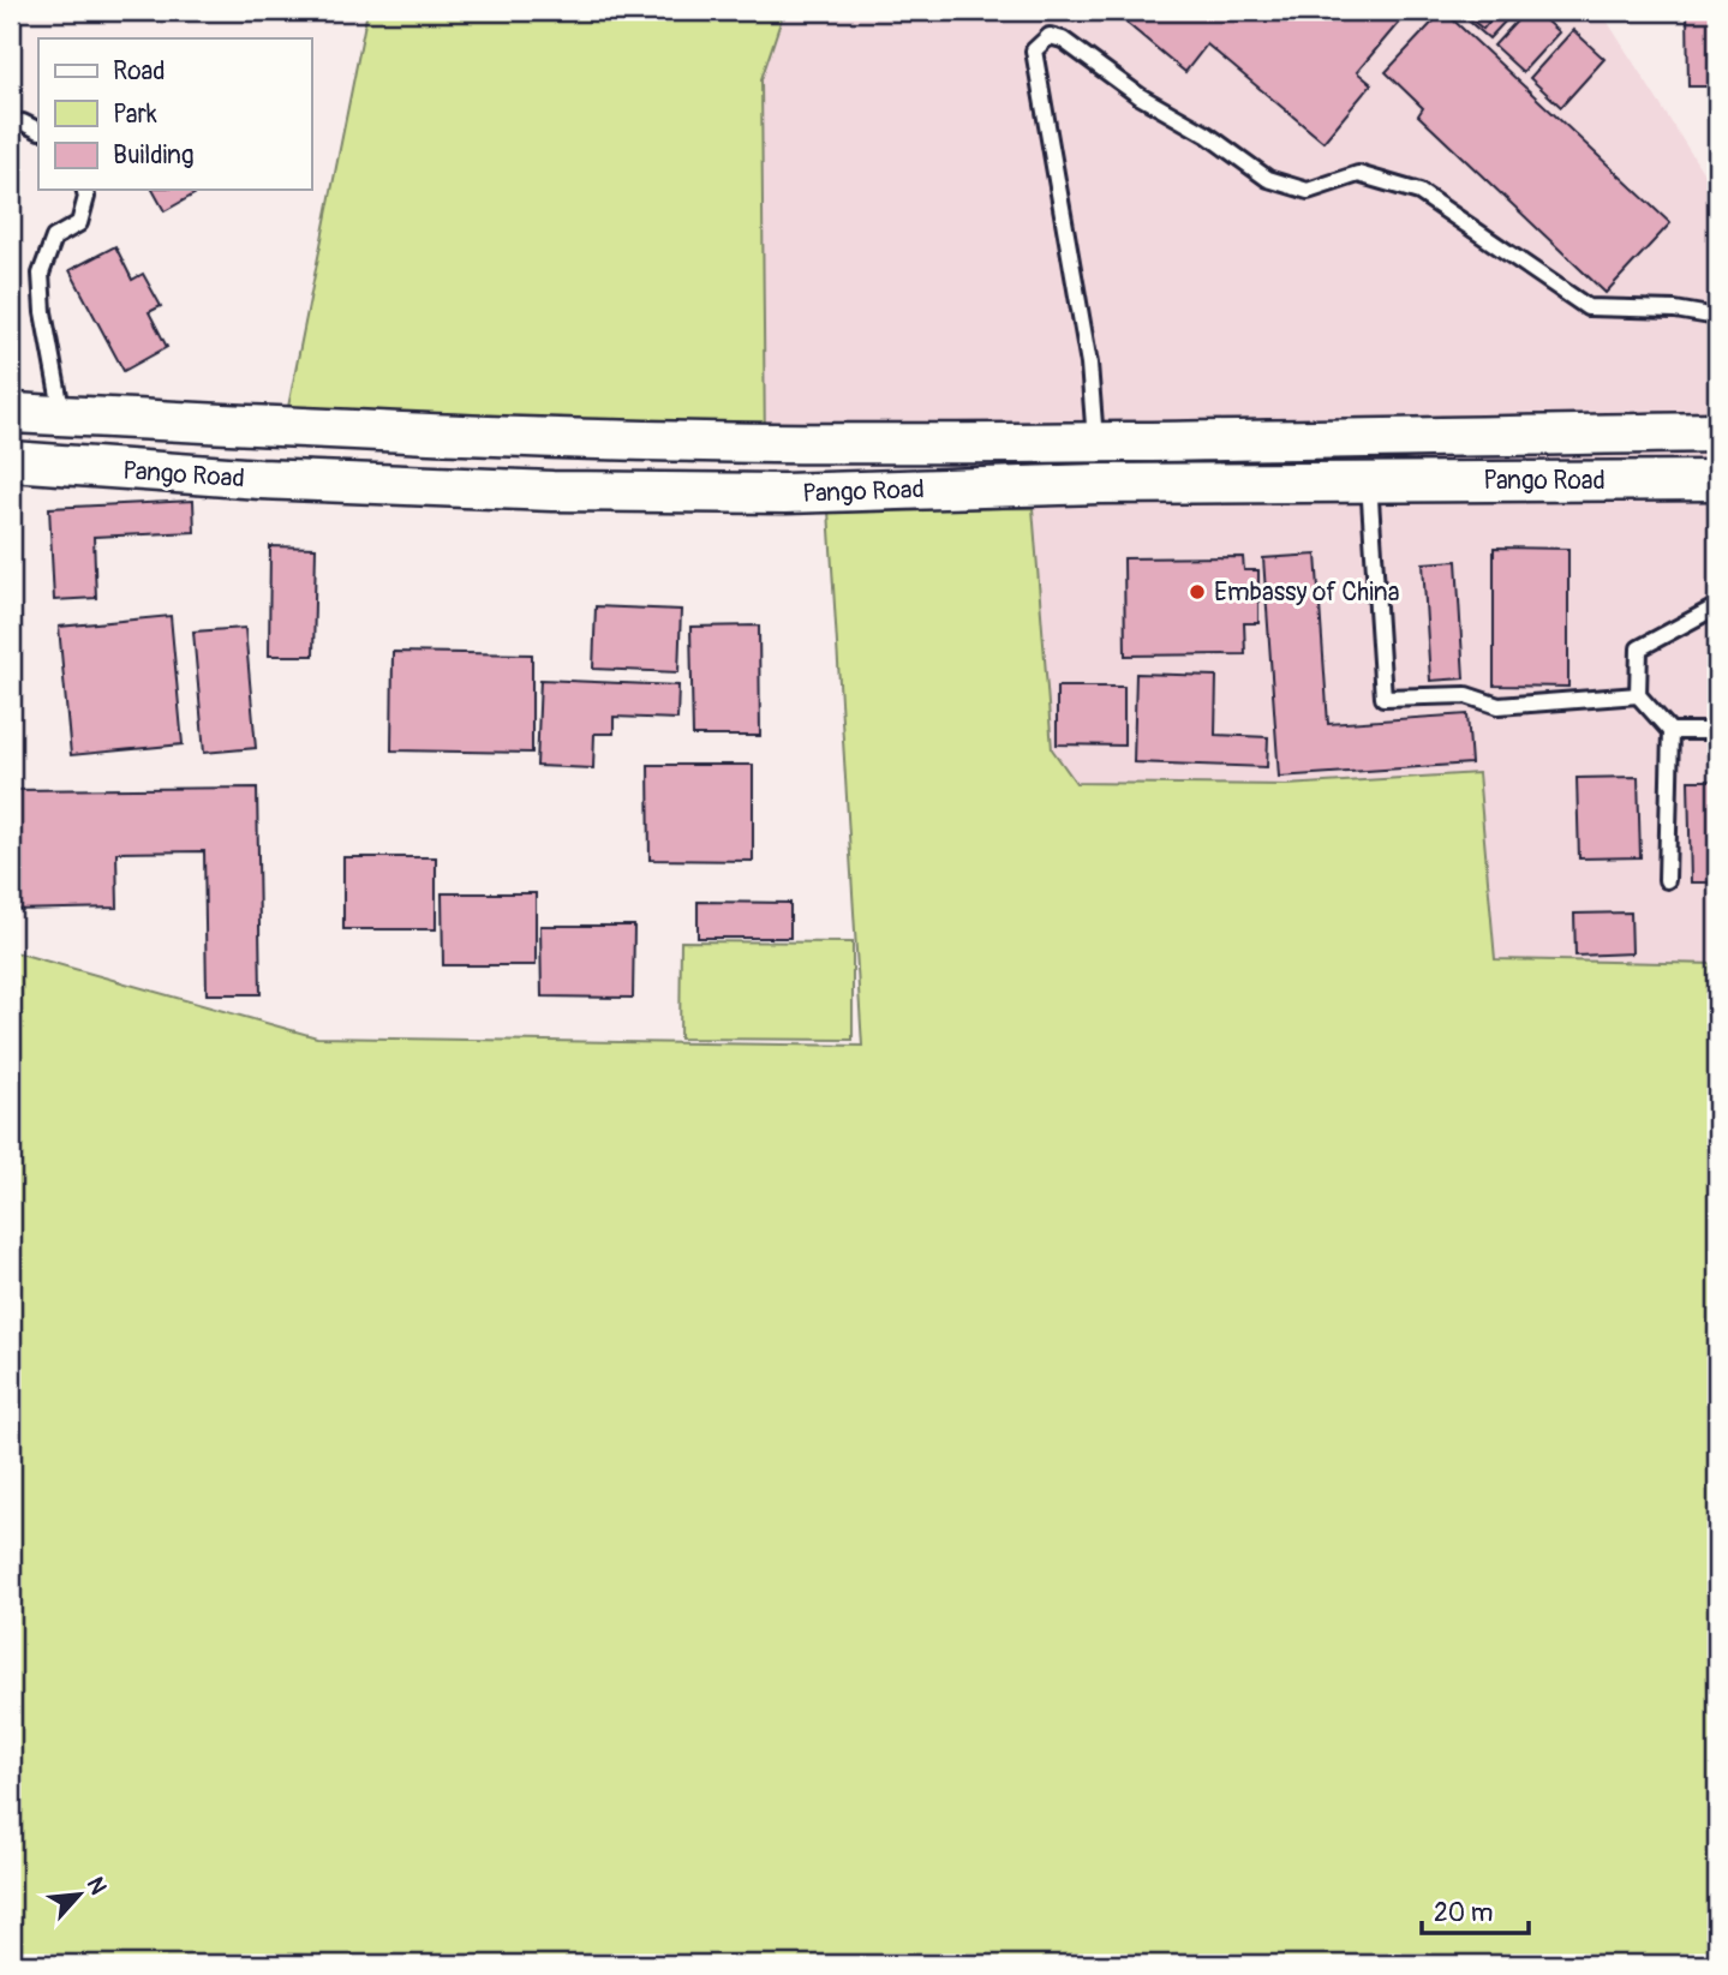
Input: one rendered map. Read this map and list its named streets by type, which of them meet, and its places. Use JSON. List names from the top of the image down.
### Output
{
  "streets": {
    "street": ["Pango Road"]
  },
  "places": ["Embassy of China"],
  "legend": ["Road", "Park", "Building"],
  "scale_bar": "20 m",
  "north": "top right"
}
